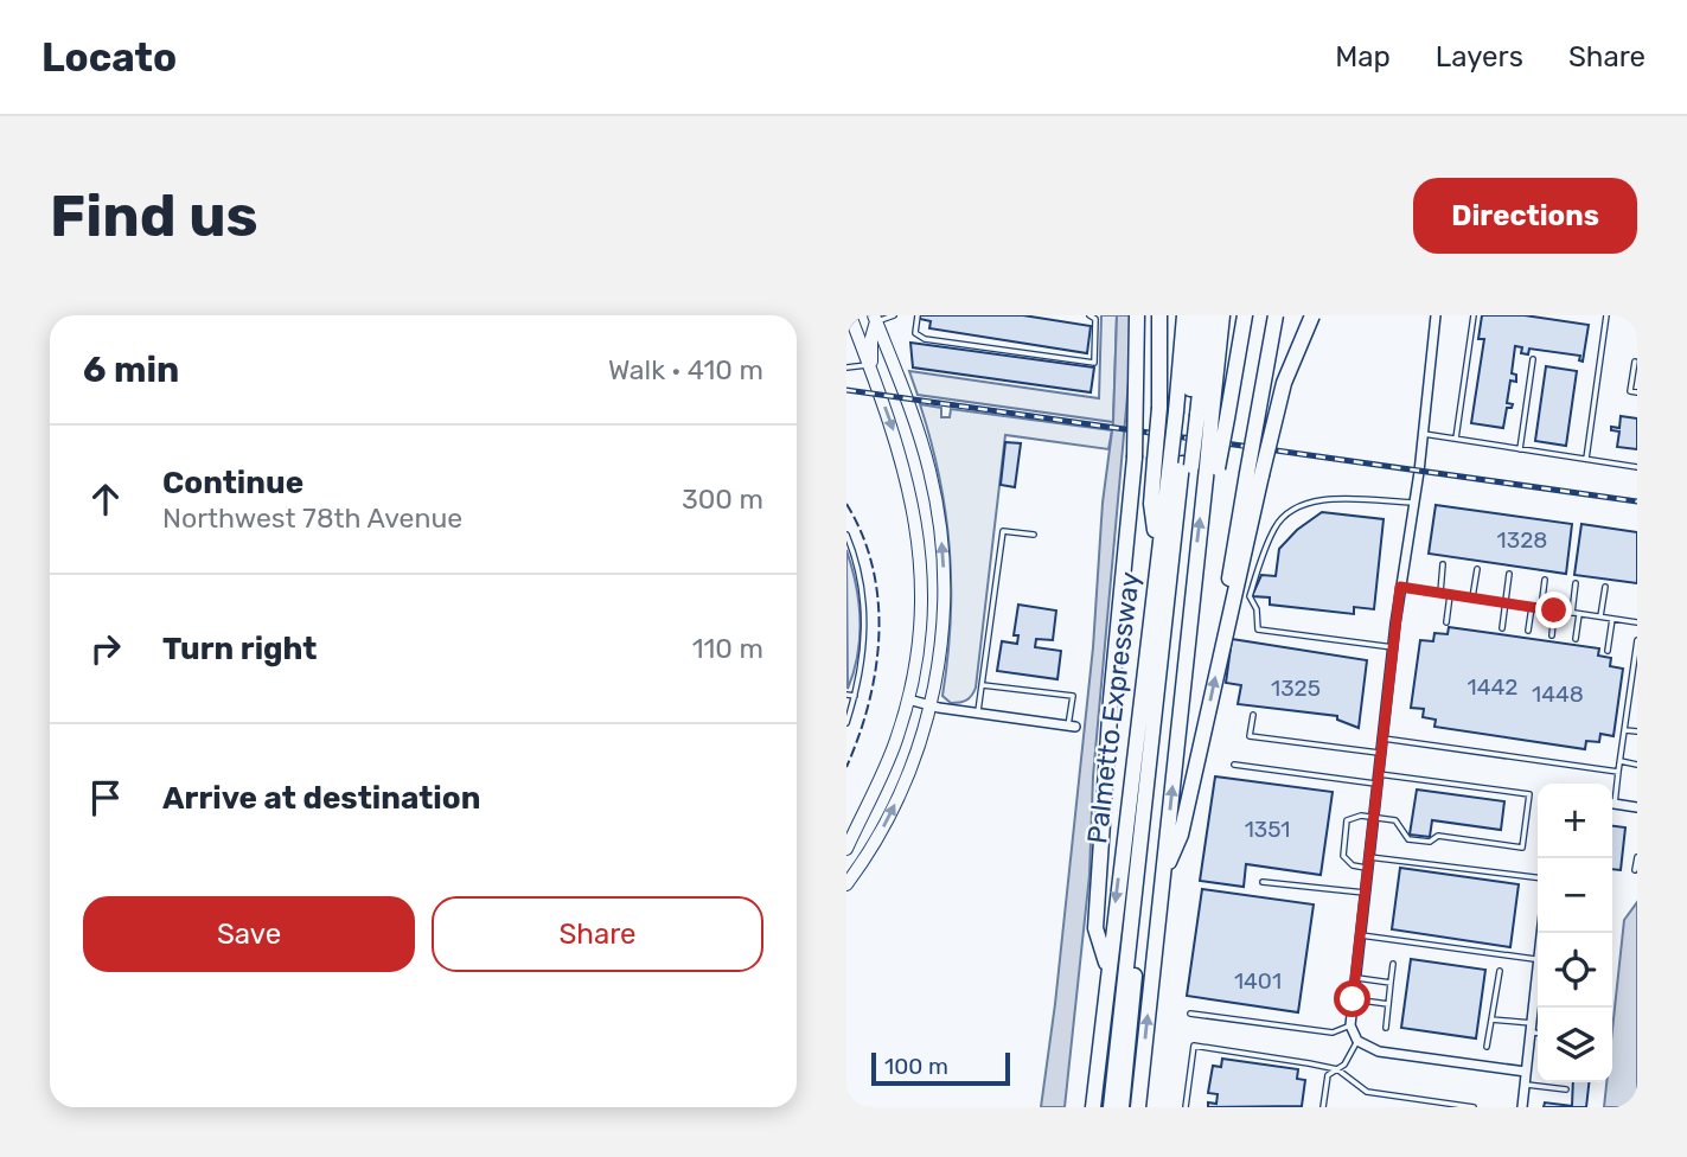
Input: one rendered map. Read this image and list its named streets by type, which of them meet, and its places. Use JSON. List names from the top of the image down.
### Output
{
  "streets": {
    "highway": ["Palmetto Expressway"]
  },
  "house_numbers": [
    "1328",
    "1442",
    "1325",
    "1448",
    "1351",
    "1401"
  ],
  "scale_bar": "100 m",
  "page": {
    "header": "Locato",
    "nav": ["Map", "Layers", "Share"],
    "buttons": [
      "Directions",
      ["Save", "Share"]
    ],
    "title": "Find us",
    "heading": ["6 min", "Walk · 410 m"],
    "list": [
      ["Continue", "Northwest 78th Avenue", "300 m"],
      ["Turn right", "110 m"],
      "Arrive at destination"
    ],
    "map_buttons": ["+", "−"],
    "scale": "100 m"
  }
}
